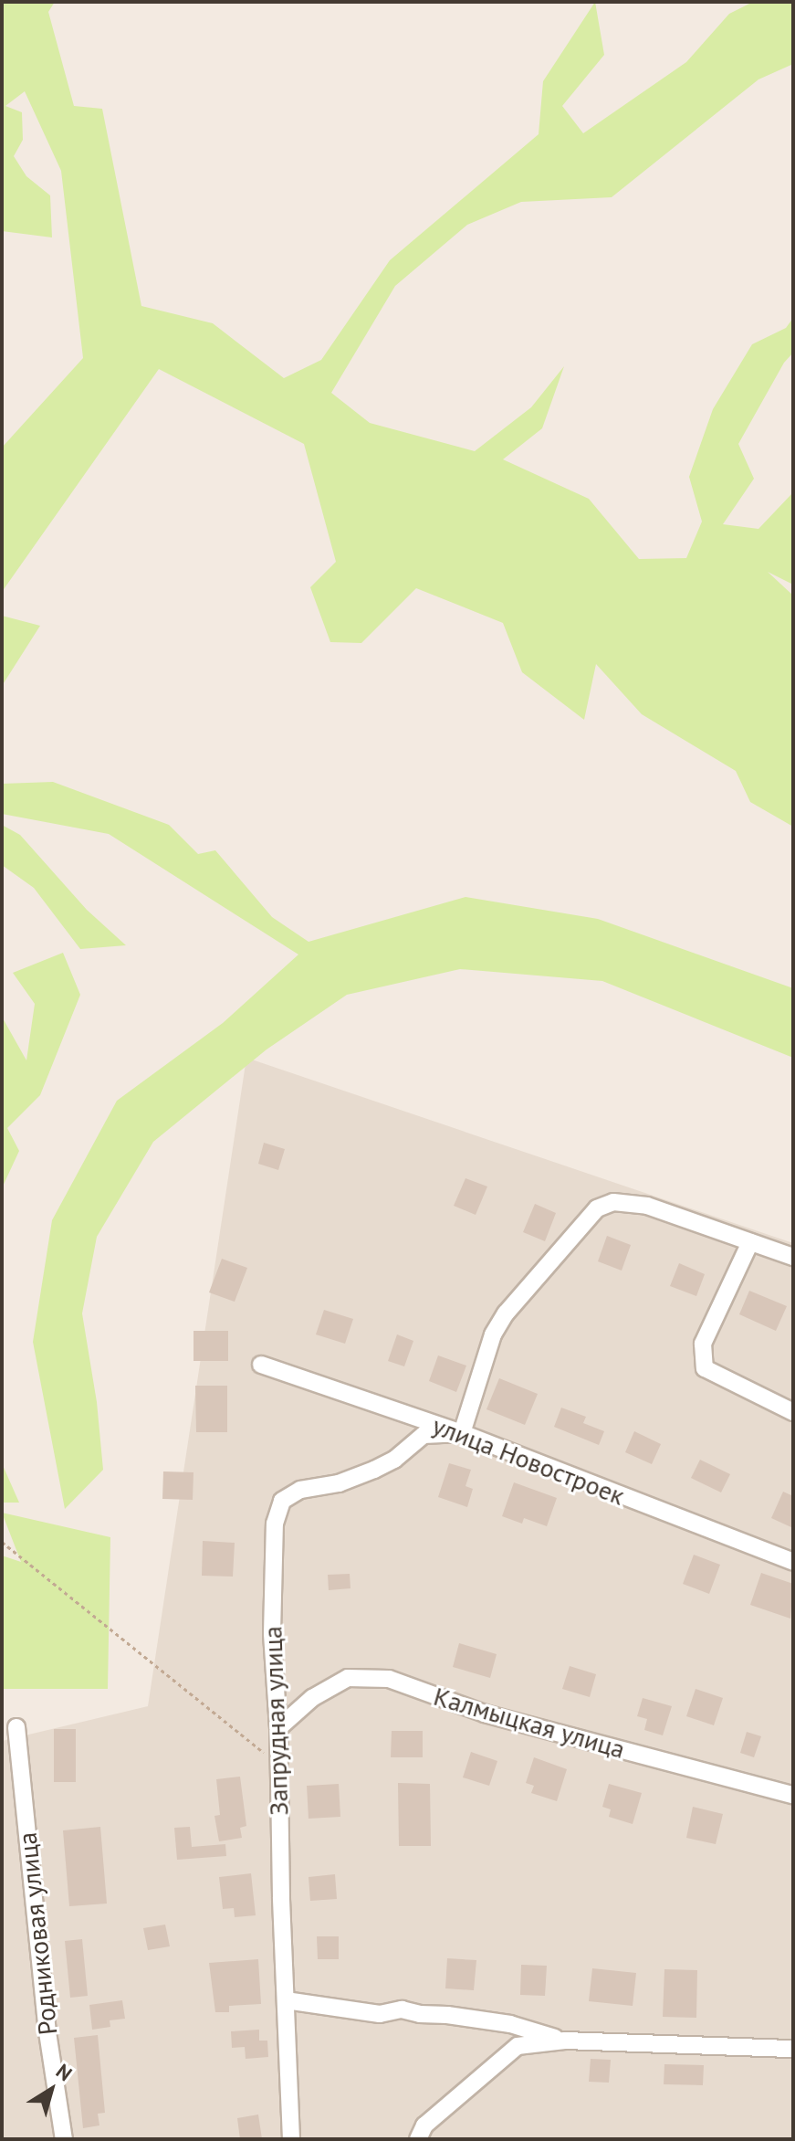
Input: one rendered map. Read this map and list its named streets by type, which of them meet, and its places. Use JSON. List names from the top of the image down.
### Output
{
  "streets": {
    "street": [
      "улица Новостроек",
      "Запрудная улица",
      "Калмыцкая улица",
      "Родниковая улица"
    ]
  },
  "crossings": [
    ["улица Новостроек", "Запрудная улица"],
    ["Запрудная улица", "Калмыцкая улица"]
  ],
  "north": "top right"
}
